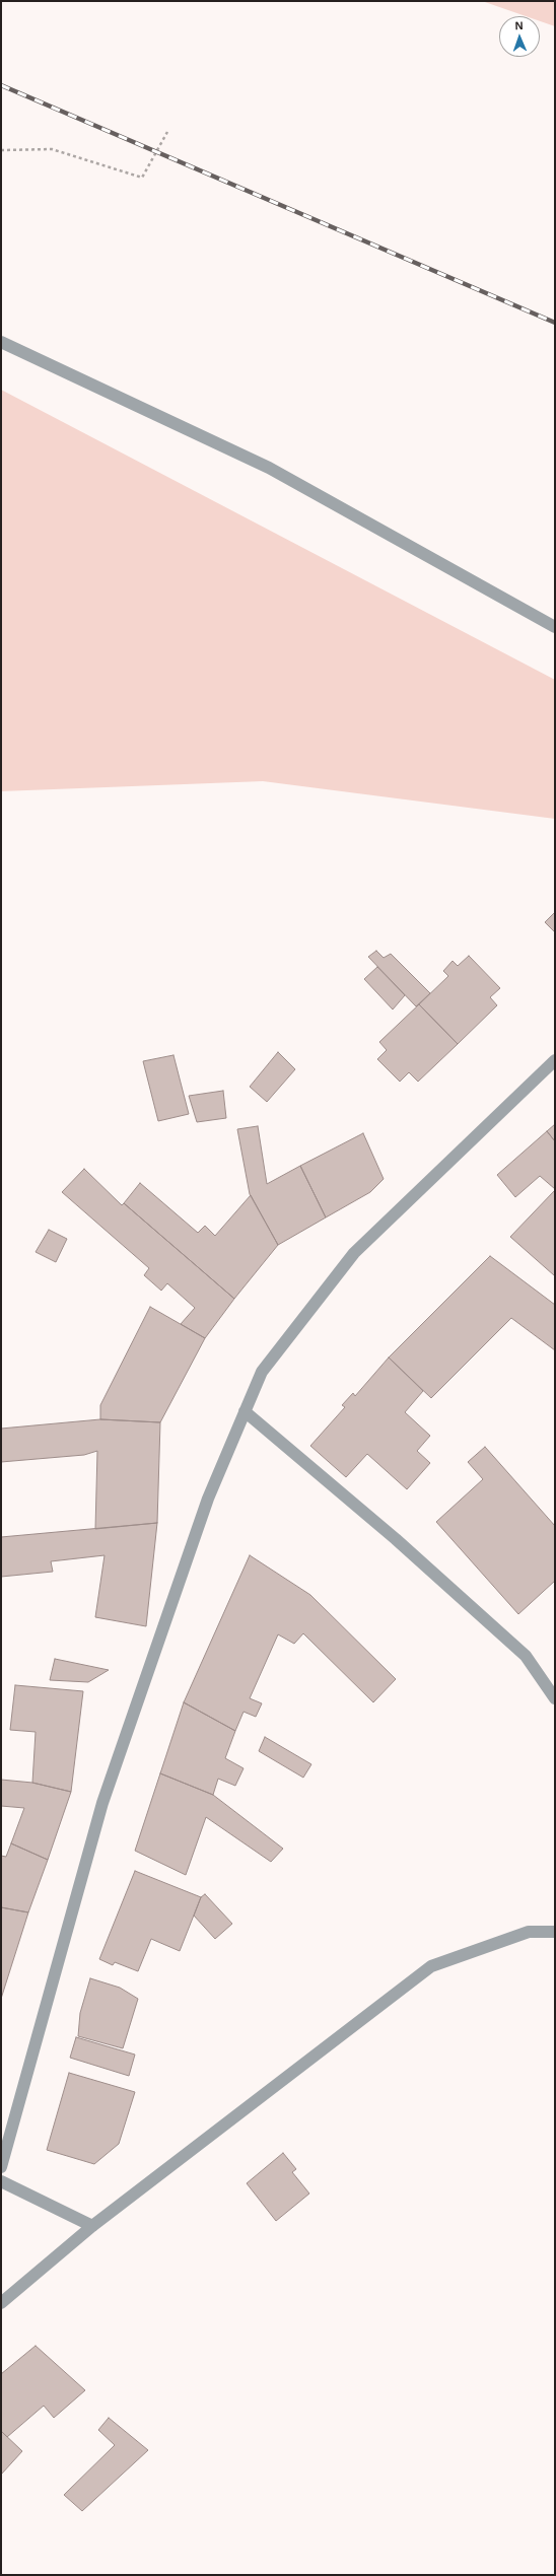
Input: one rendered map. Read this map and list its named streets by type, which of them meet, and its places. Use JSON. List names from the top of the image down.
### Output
{
  "north": "top"
}
